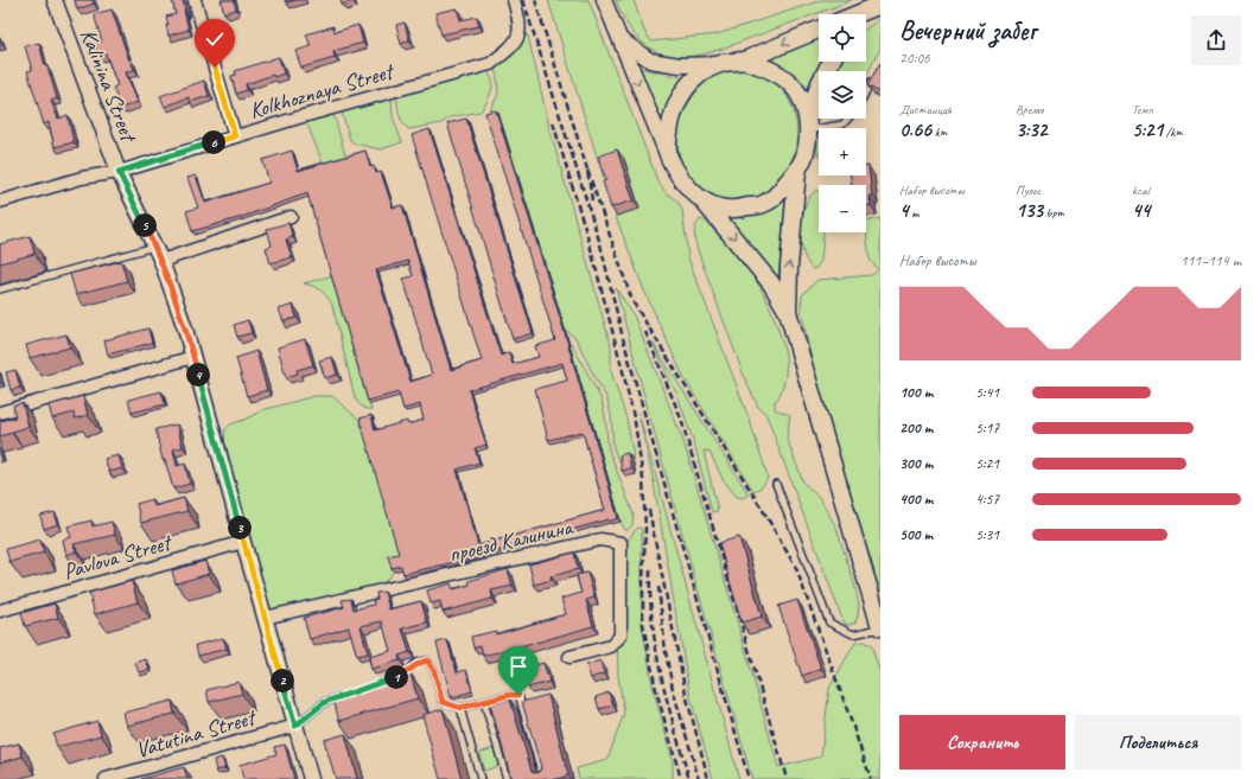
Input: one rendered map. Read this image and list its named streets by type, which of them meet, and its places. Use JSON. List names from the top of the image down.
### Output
{
  "streets": {
    "street": [
      "Kalinina Street",
      "Kolkhoznaya Street",
      "проезд Калинина",
      "Pavlova Street",
      "Vatutina Street"
    ]
  },
  "crossings": [
    ["Kalinina Street", "Kolkhoznaya Street"],
    ["Kalinina Street", "проезд Калинина"],
    ["Kalinina Street", "Pavlova Street"],
    ["Kalinina Street", "Vatutina Street"]
  ],
  "page": {
    "heading": ["Вечерний забег", "20:06"],
    "map_buttons": ["+", "−"],
    "stats": [
      ["Дистанция", "0.66 km"],
      ["Время", "3:32"],
      ["Темп", "5:21 /km"],
      ["Набор высоты", "4 m"],
      ["Пульс", "133 bpm"],
      ["kcal", "44"]
    ],
    "pins": [
      "6",
      "5",
      "4",
      "3",
      "1",
      "2"
    ],
    "chart": ["Набор высоты", "111–114 m"],
    "list": [
      {
        "name": "100 m",
        "note": "5:41"
      },
      {
        "name": "200 m",
        "note": "5:17"
      },
      {
        "name": "300 m",
        "note": "5:21"
      },
      {
        "name": "400 m",
        "note": "4:57"
      },
      {
        "name": "500 m",
        "note": "5:31"
      }
    ],
    "buttons": ["Сохранить", "Поделиться"]
  }
}
